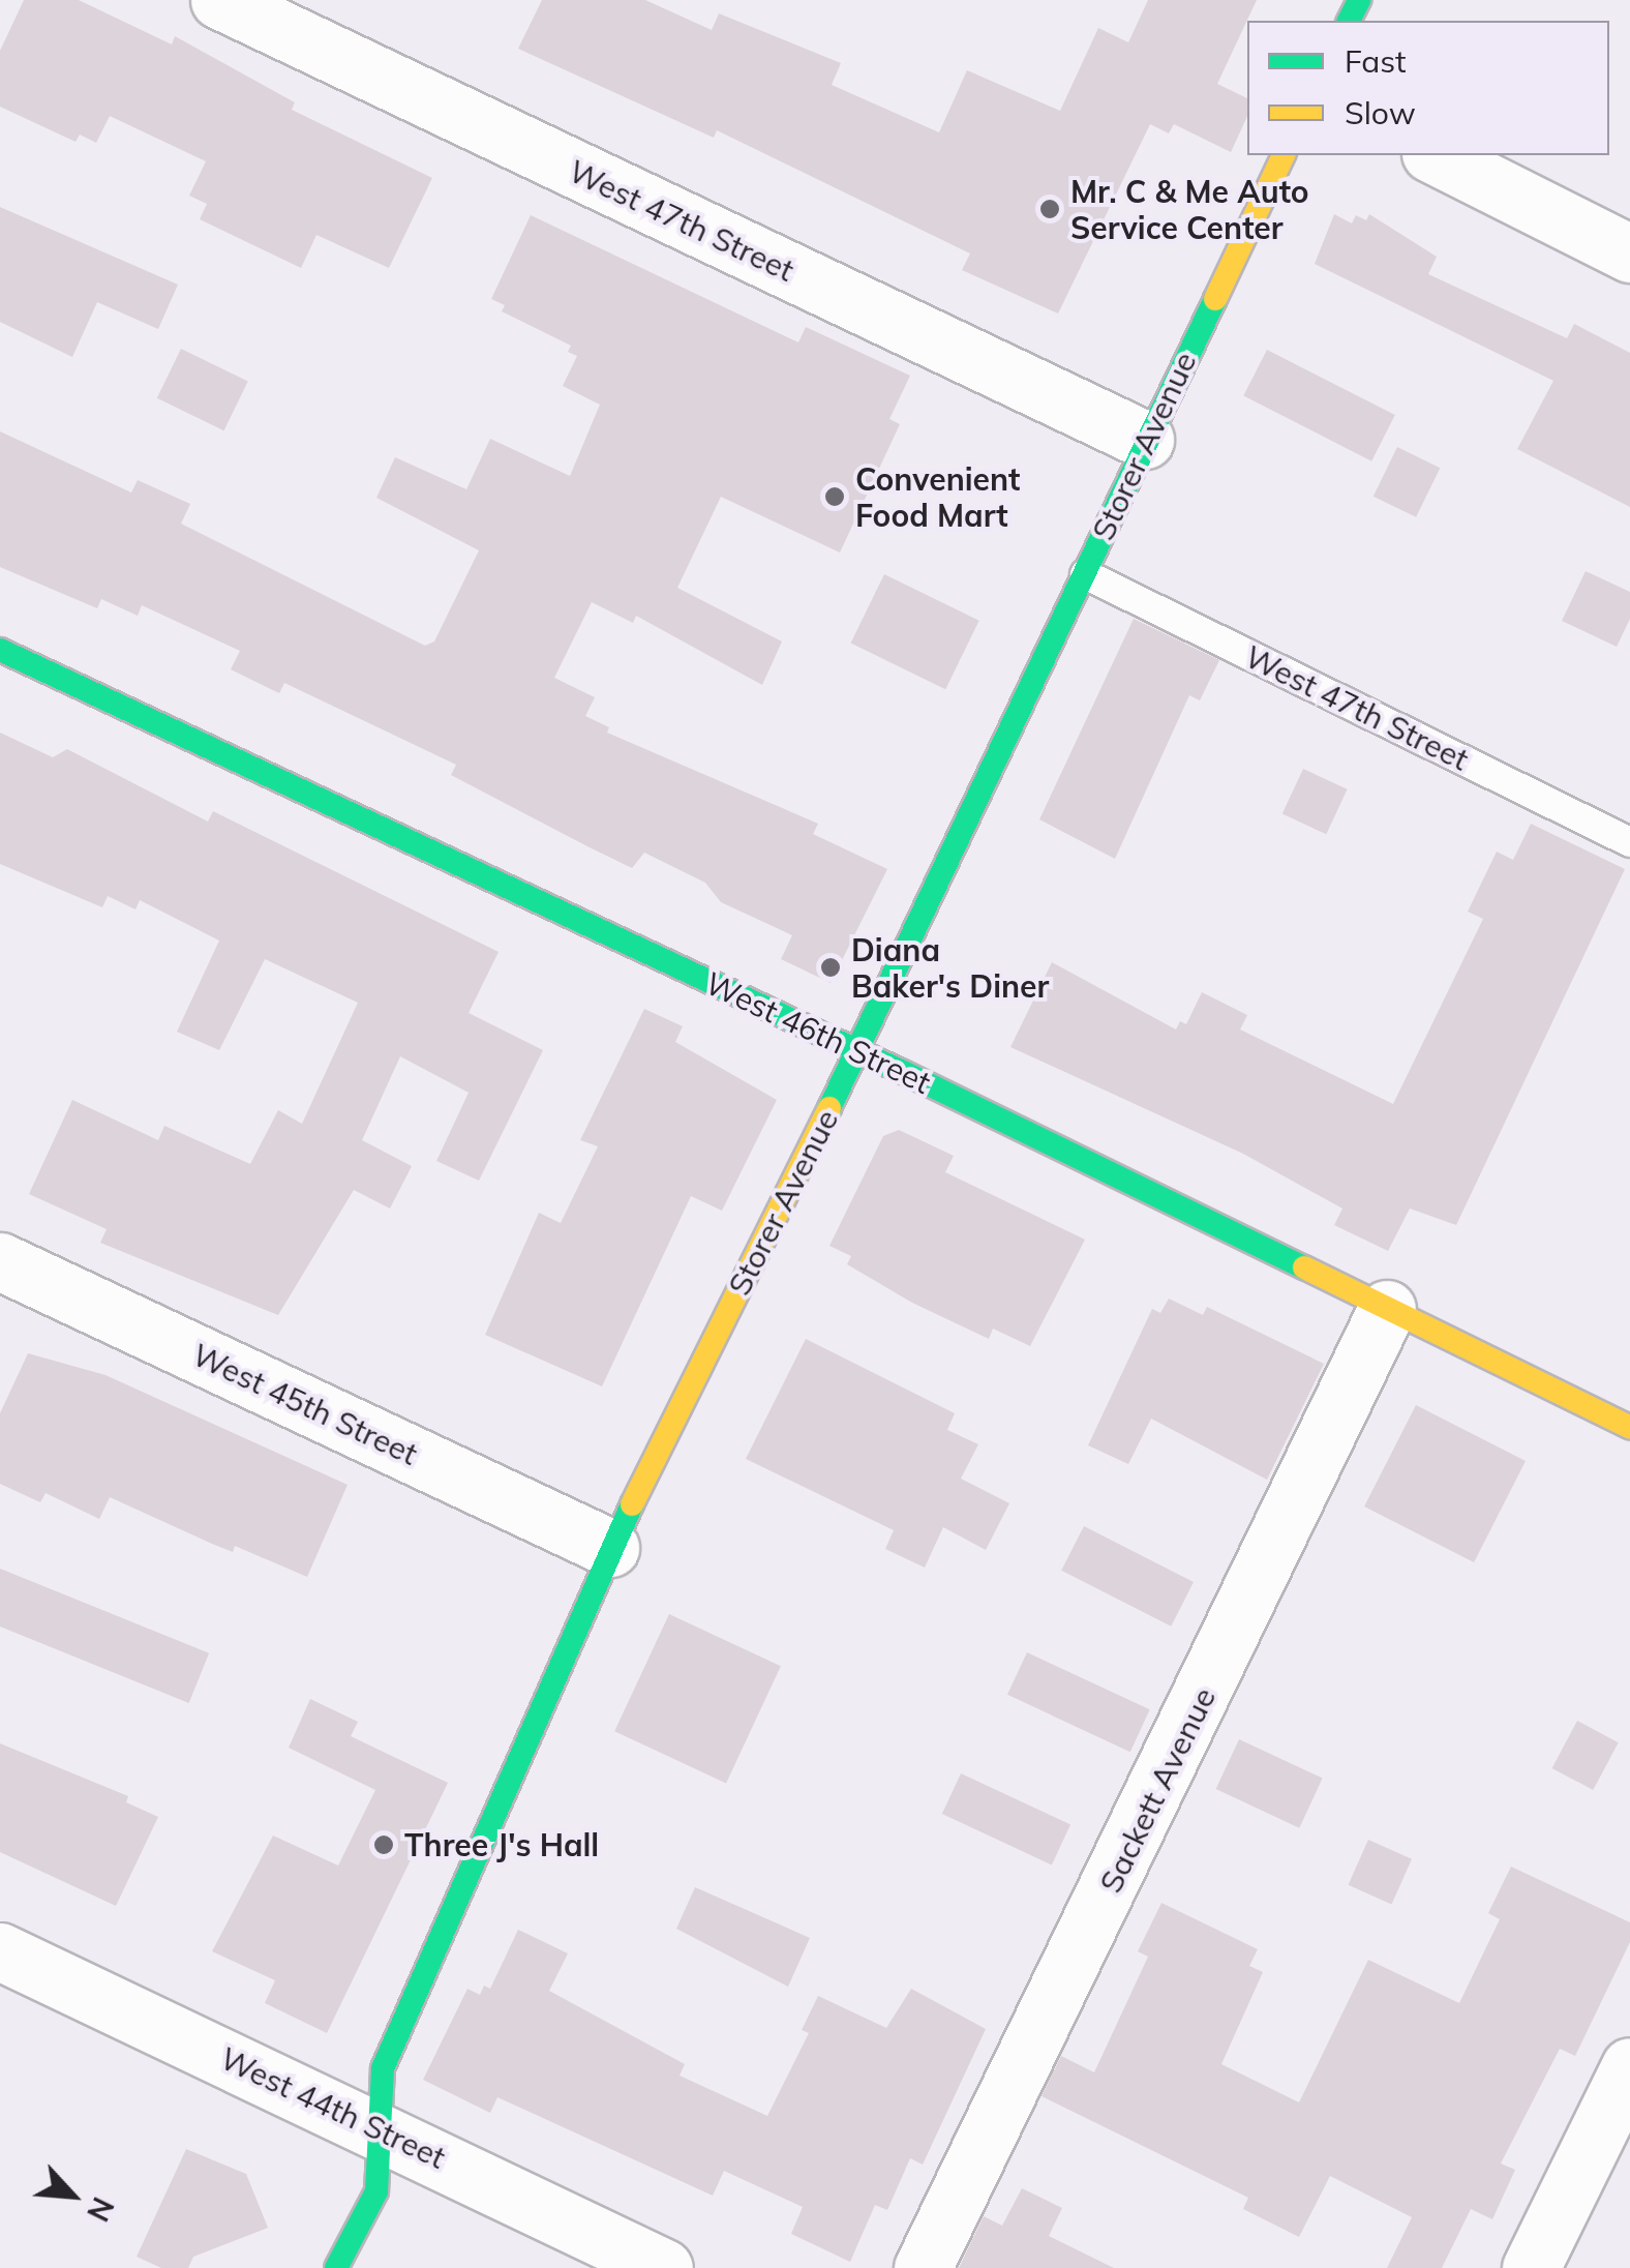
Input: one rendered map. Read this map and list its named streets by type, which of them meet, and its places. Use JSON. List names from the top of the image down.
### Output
{
  "streets": {
    "street": [
      "West 47th Street",
      "Storer Avenue",
      "West 46th Street",
      "West 45th Street",
      "Sackett Avenue",
      "West 44th Street"
    ]
  },
  "crossings": [
    ["West 47th Street", "Storer Avenue"],
    ["Storer Avenue", "West 46th Street"],
    ["Storer Avenue", "West 45th Street"],
    ["Storer Avenue", "West 44th Street"],
    ["West 46th Street", "Sackett Avenue"]
  ],
  "places": [
    "Mr. C & Me Auto Service Center",
    "Convenient Food Mart",
    "Diana Baker's Diner",
    "Three J's Hall"
  ],
  "legend": ["Fast", "Slow"],
  "north": "bottom right"
}
